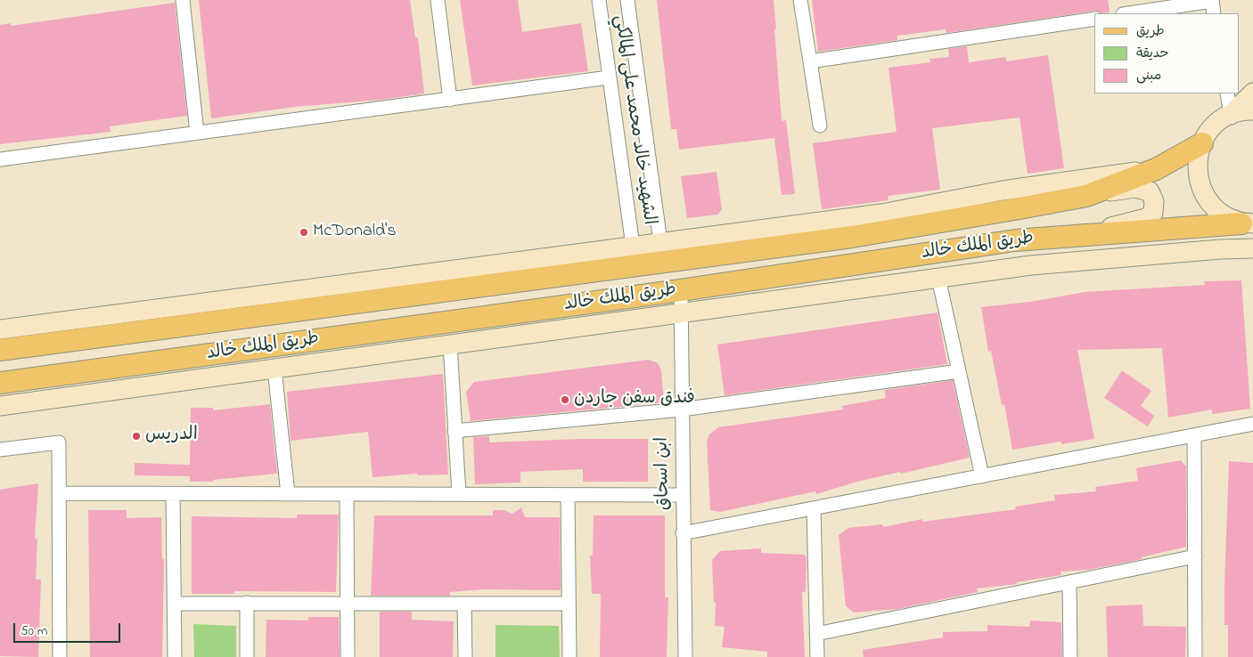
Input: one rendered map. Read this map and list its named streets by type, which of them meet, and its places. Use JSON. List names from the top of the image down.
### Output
{
  "streets": {
    "main road": ["طريق الملك خالد"],
    "street": ["الشهيد خالد محمد على المالكي", "ابن اسحاق"]
  },
  "crossings": [
    ["طريق الملك خالد", "ابن اسحاق"]
  ],
  "places": ["McDonald's", "فندق سفن جاردن", "الدريس"],
  "legend": ["طريق", "حديقة", "مبنى"],
  "scale_bar": "50 m"
}
